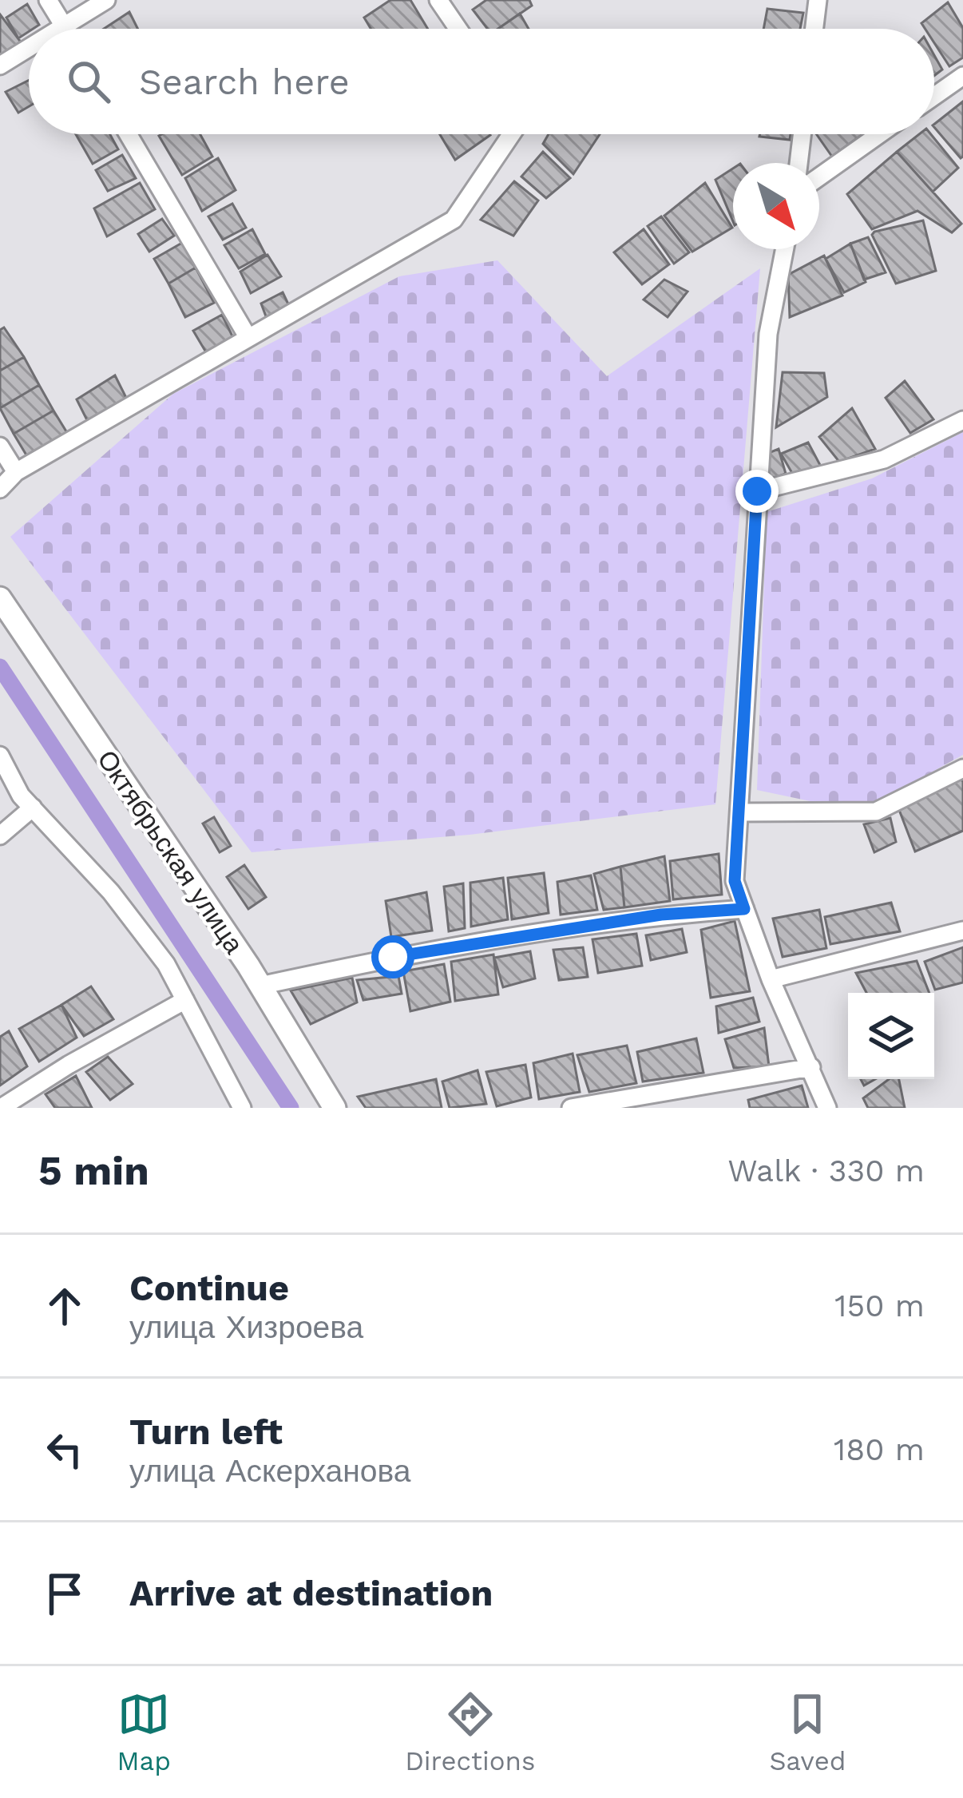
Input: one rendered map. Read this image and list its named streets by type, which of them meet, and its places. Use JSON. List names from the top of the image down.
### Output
{
  "streets": {
    "street": ["Октябрьская улица"]
  },
  "north": "bottom right",
  "page": {
    "search": "Search here",
    "heading": ["5 min", "Walk · 330 m"],
    "list": [
      ["Continue", "улица Хизроева", "150 m"],
      ["Turn left", "улица Аскерханова", "180 m"],
      "Arrive at destination"
    ],
    "nav": ["Map", "Directions", "Saved"]
  }
}
